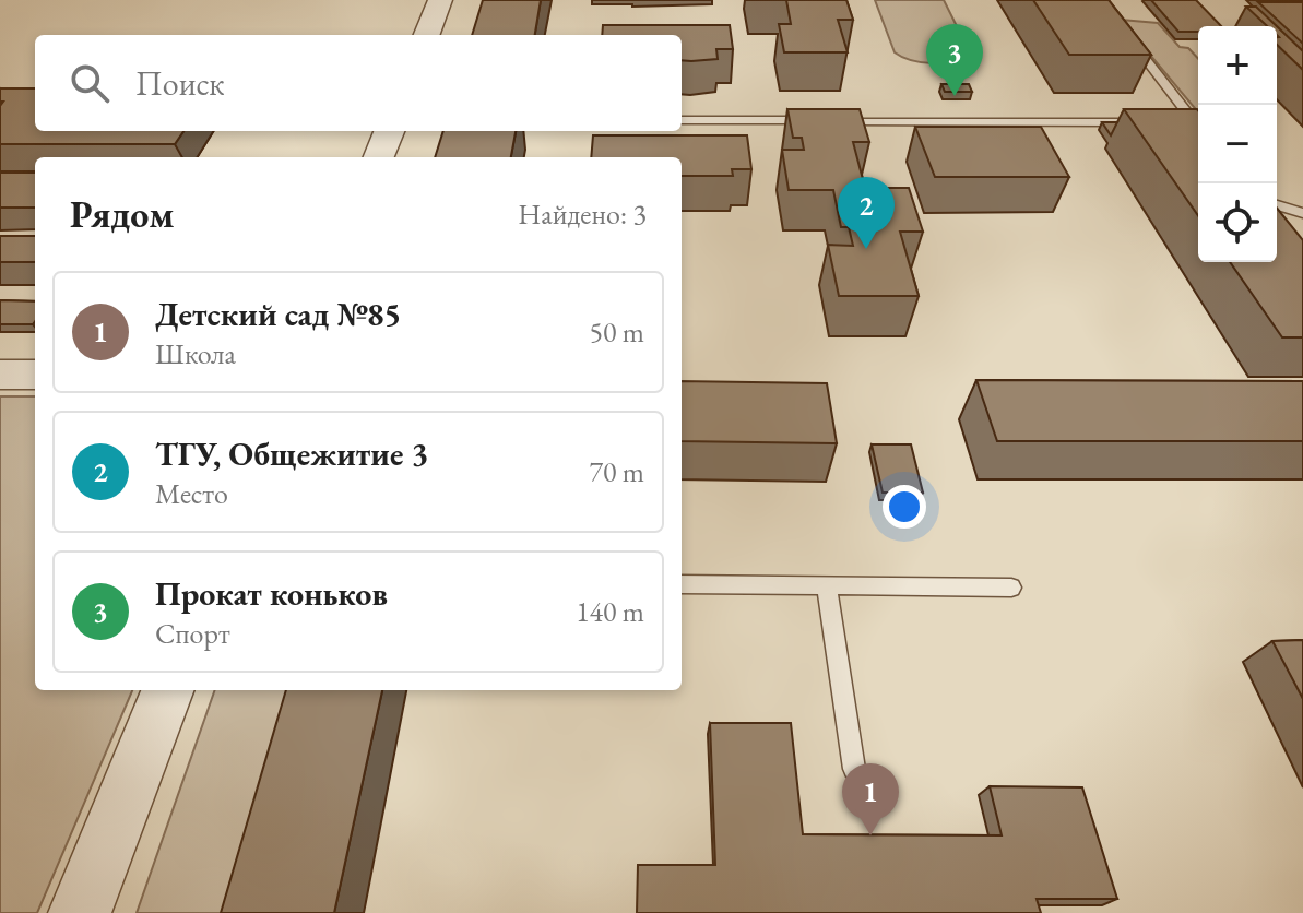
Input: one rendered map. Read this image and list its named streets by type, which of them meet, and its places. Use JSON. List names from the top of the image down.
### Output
{
  "page": {
    "pins": ["3", "2", "1"],
    "map_buttons": ["+", "−"],
    "search": "Поиск",
    "heading": ["Рядом", "Найдено: 3"],
    "list": [
      {
        "mark": "1",
        "name": "Детский сад №85",
        "note": "Школа",
        "value": "50 m"
      },
      {
        "mark": "2",
        "name": "ТГУ, Общежитие 3",
        "note": "Место",
        "value": "70 m"
      },
      {
        "mark": "3",
        "name": "Прокат коньков",
        "note": "Спорт",
        "value": "140 m"
      }
    ]
  }
}
